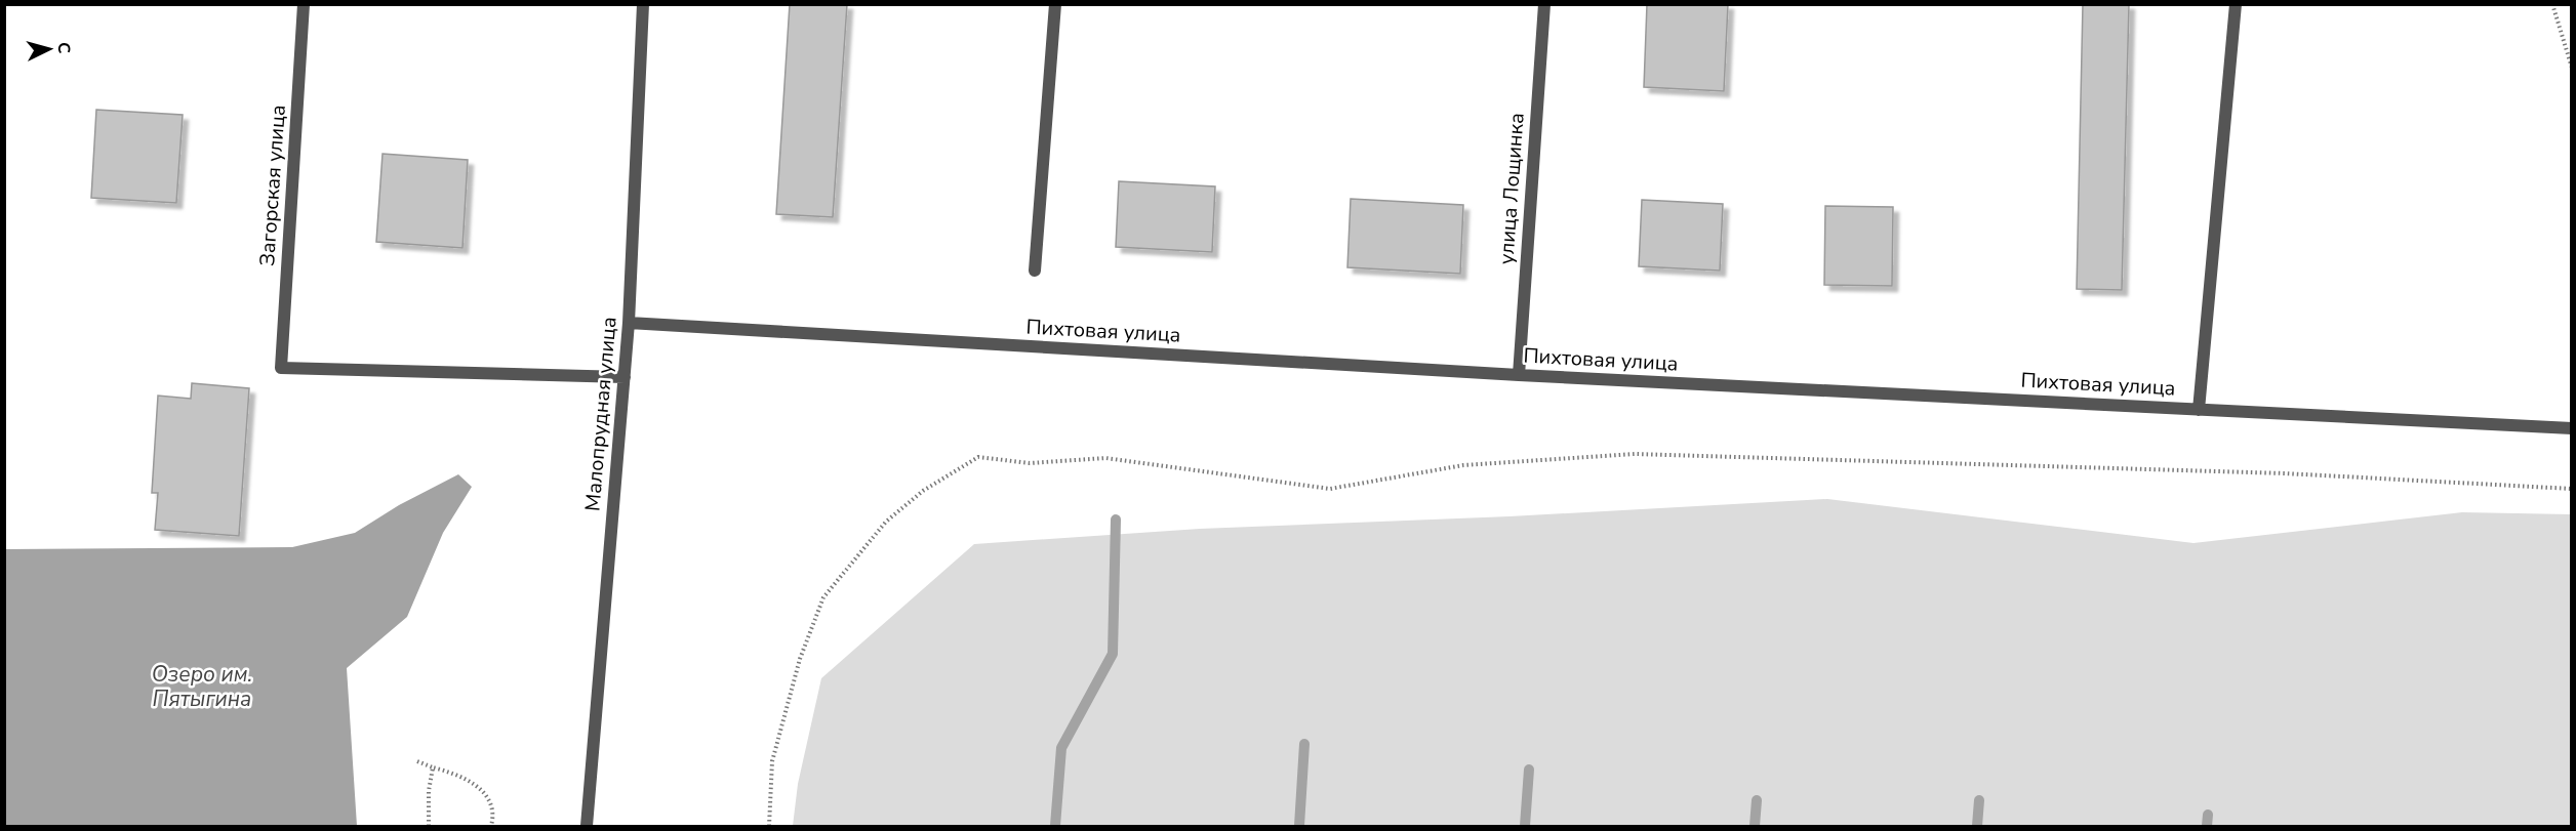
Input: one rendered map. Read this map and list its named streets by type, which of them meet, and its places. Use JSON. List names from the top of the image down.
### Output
{
  "streets": {
    "street": [
      "Загорская улица",
      "улица Лощинка",
      "Пихтовая улица",
      "Малопрудная улица"
    ]
  },
  "crossings": [
    ["Загорская улица", "Малопрудная улица"],
    ["улица Лощинка", "Пихтовая улица"],
    ["Пихтовая улица", "Малопрудная улица"]
  ],
  "water": ["Озеро им. Пятыгина"],
  "north": "right"
}
